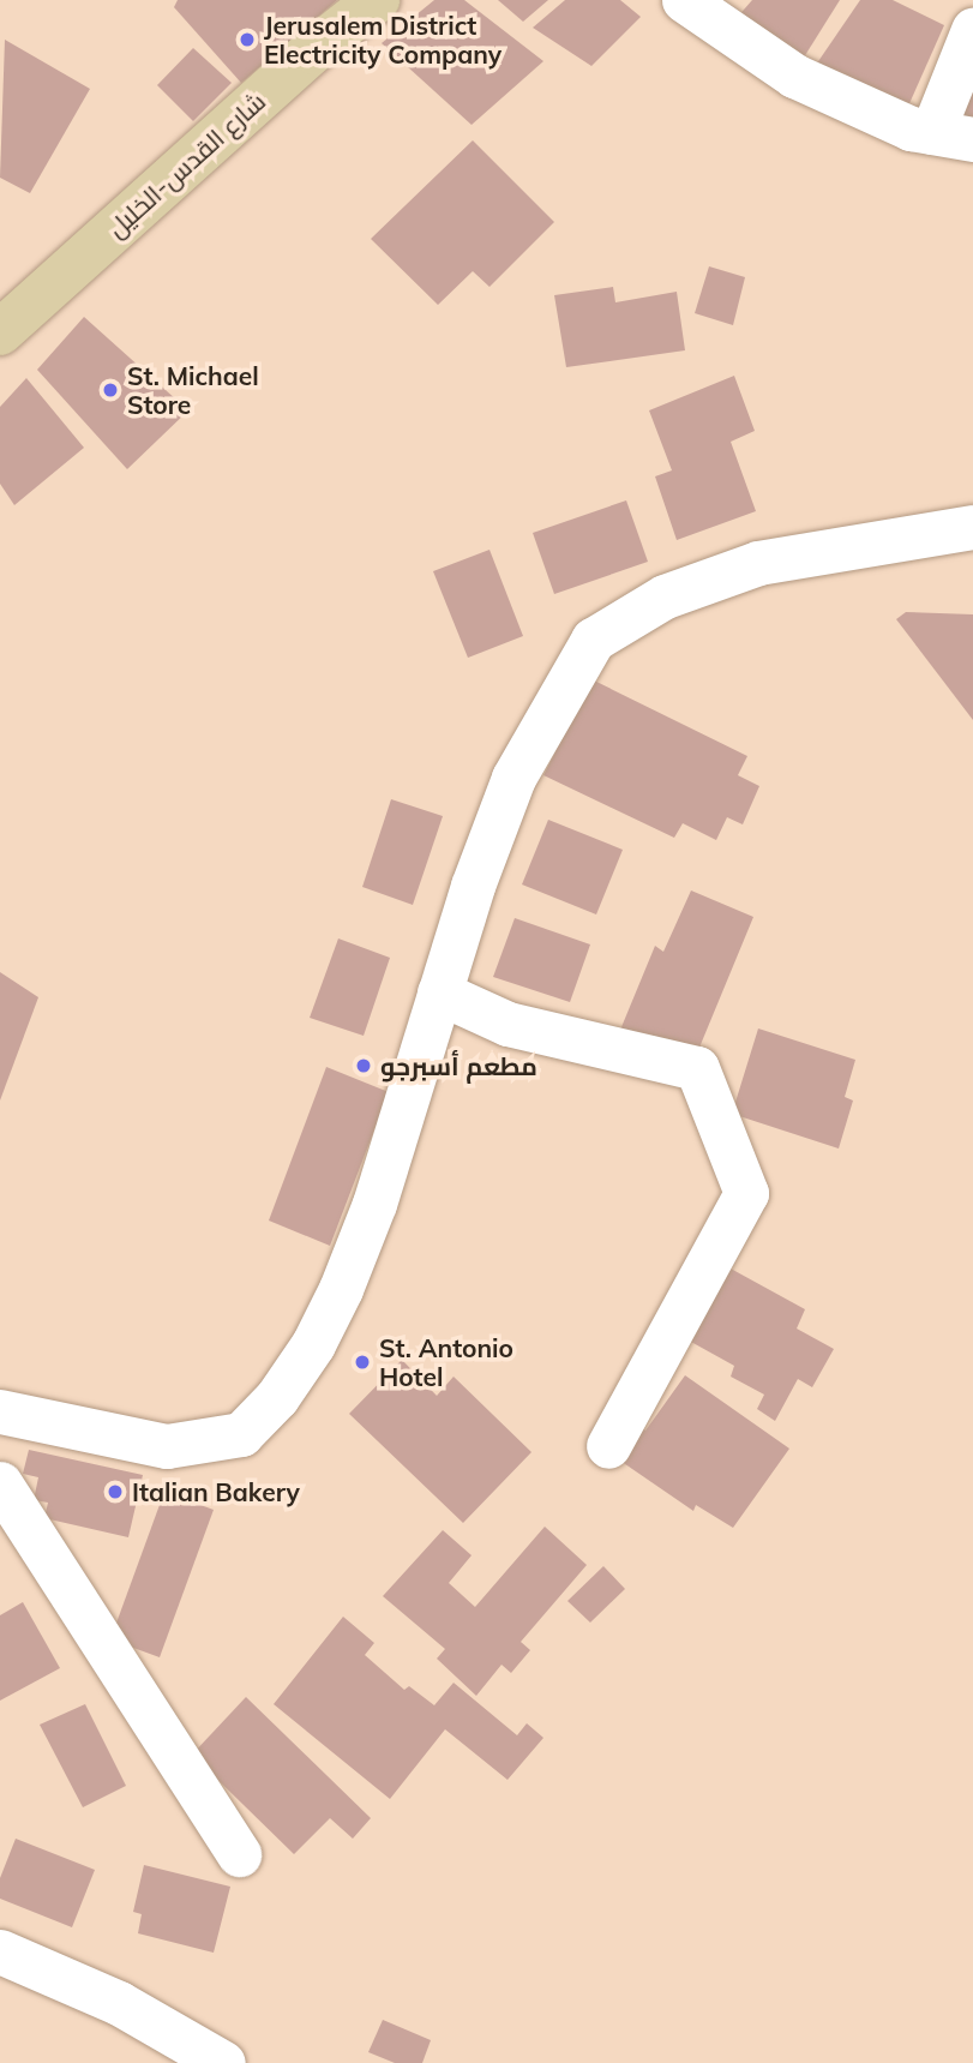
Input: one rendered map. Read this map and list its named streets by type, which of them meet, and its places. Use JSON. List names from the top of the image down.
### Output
{
  "streets": {
    "main road": ["شارع القدس-الخليل"]
  },
  "places": [
    "Jerusalem District Electricity Company",
    "St. Michael Store",
    "مطعم أسبرجو",
    "St. Antonio Hotel",
    "Italian Bakery"
  ]
}
